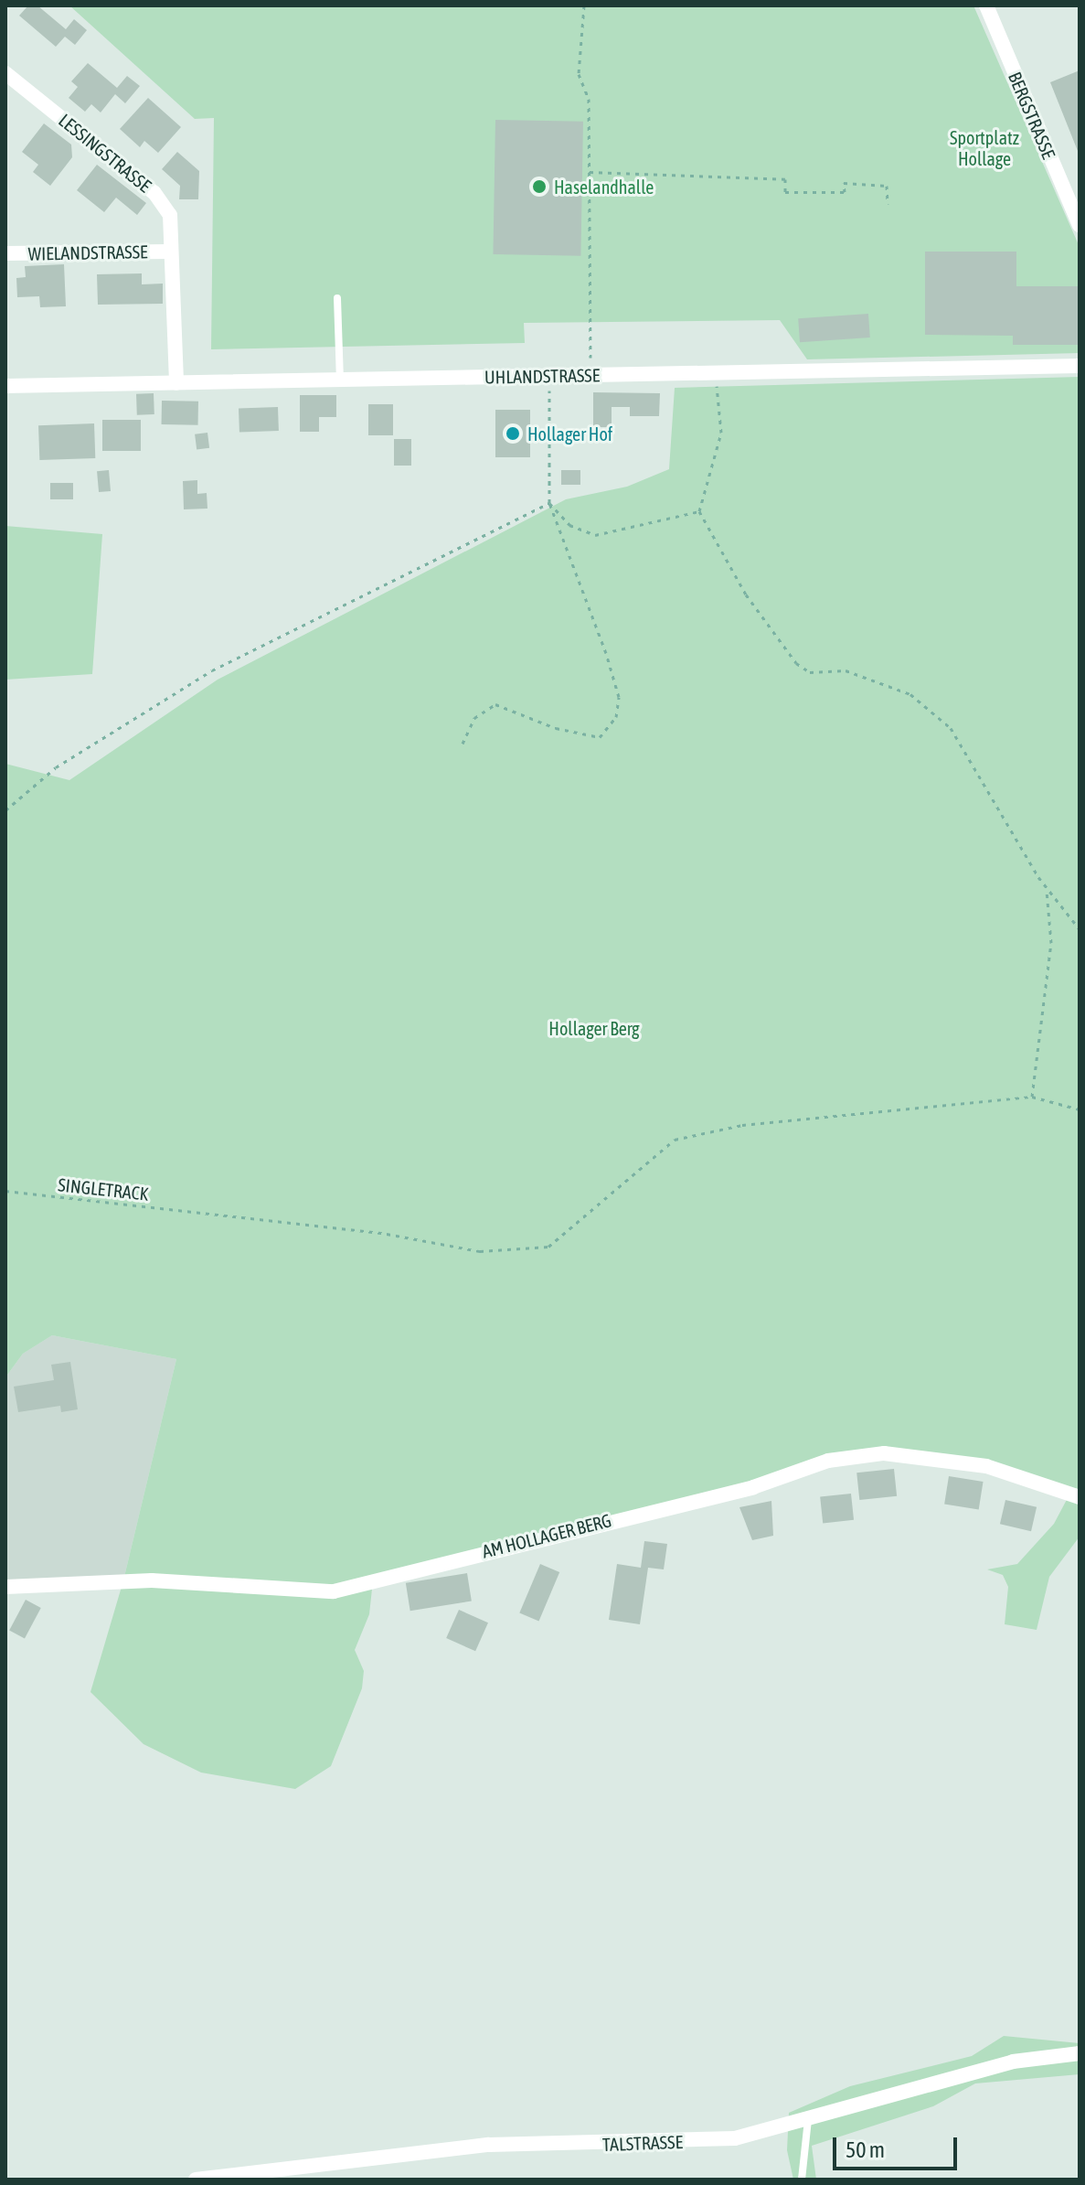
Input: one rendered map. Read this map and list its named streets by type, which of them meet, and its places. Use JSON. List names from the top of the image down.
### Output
{
  "streets": {
    "street": [
      "BERGSTRASSE",
      "LESSINGSTRASSE",
      "WIELANDSTRASSE",
      "UHLANDSTRASSE",
      "AM HOLLAGER BERG",
      "TALSTRASSE"
    ],
    "path": ["SINGLETRACK"]
  },
  "crossings": [
    ["LESSINGSTRASSE", "WIELANDSTRASSE"],
    ["LESSINGSTRASSE", "UHLANDSTRASSE"]
  ],
  "parks": ["Sportplatz Hollage", "Hollager Berg"],
  "places": ["Haselandhalle", "Hollager Hof"],
  "scale_bar": "50 m"
}
